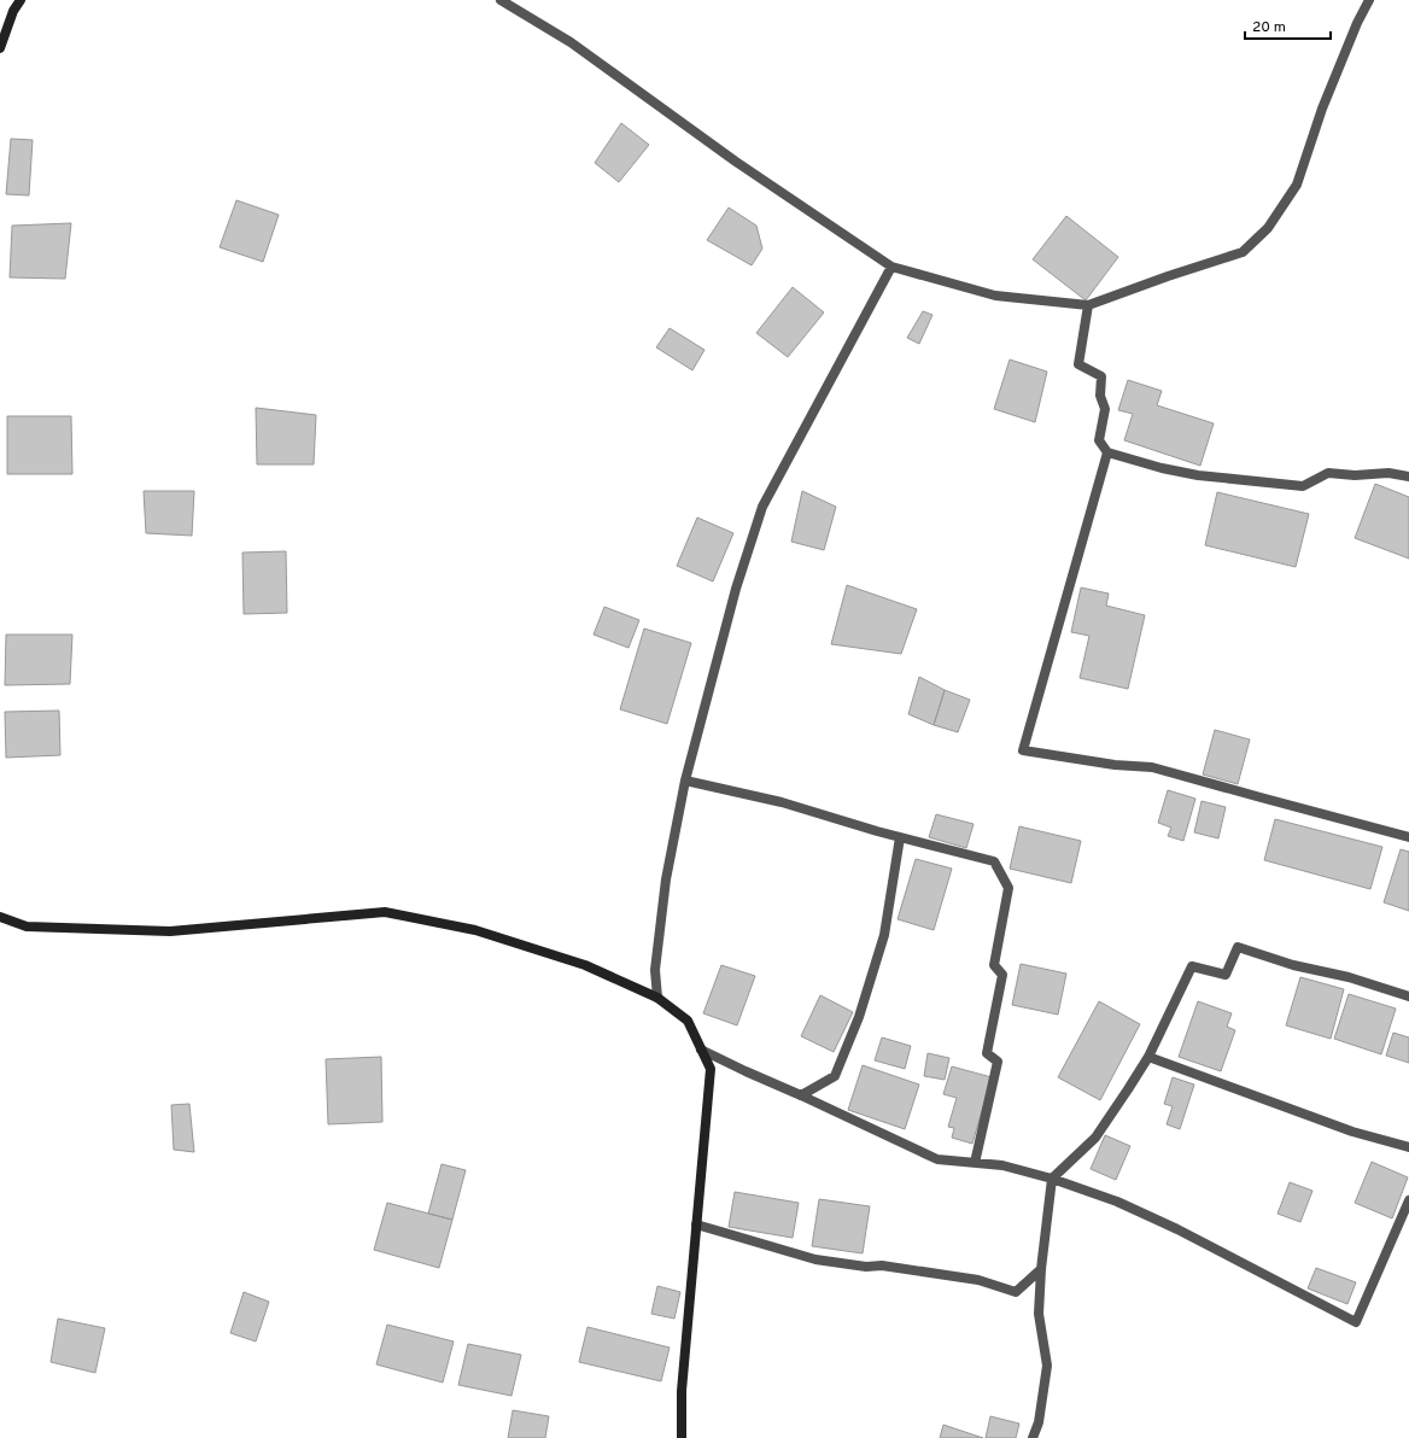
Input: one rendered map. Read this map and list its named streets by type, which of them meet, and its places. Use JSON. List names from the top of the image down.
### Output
{
  "scale_bar": "20 m"
}
